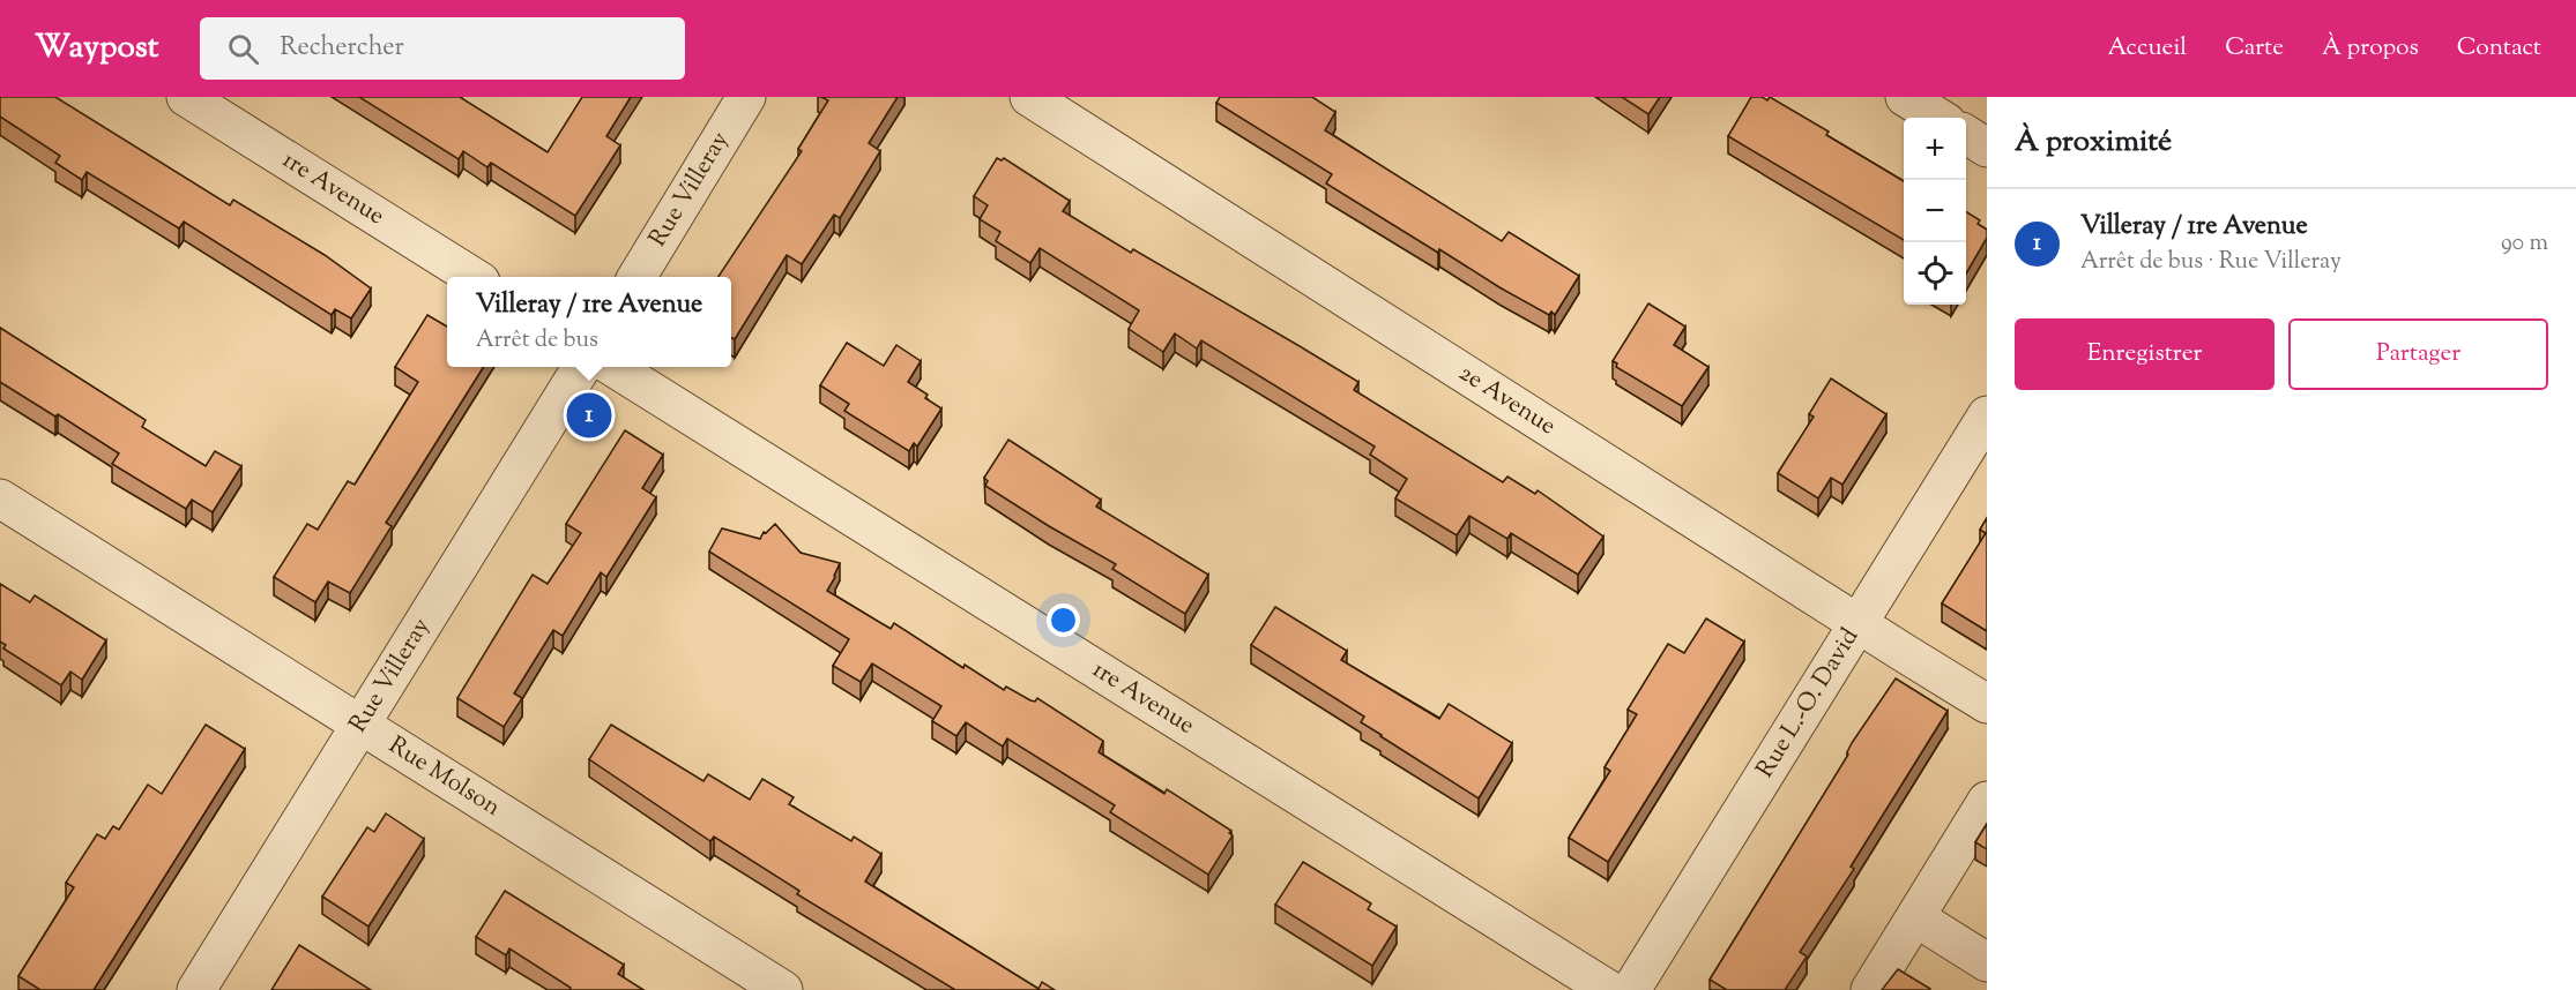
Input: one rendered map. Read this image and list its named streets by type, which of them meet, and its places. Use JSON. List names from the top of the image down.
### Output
{
  "streets": {
    "street": [
      "1re Avenue",
      "Rue Villeray",
      "2e Avenue",
      "Rue L.-O. David",
      "Rue Molson"
    ]
  },
  "crossings": [
    ["Rue Villeray", "Rue Molson"],
    ["2e Avenue", "Rue L.-O. David"]
  ],
  "page": {
    "header": "Waypost",
    "search": "Rechercher",
    "nav": [
      "Accueil",
      "Carte",
      "À propos",
      "Contact"
    ],
    "heading": "À proximité",
    "map_buttons": ["+", "−"],
    "list": [
      {
        "mark": "1",
        "name": "Villeray / 1re Avenue",
        "note": "Arrêt de bus · Rue Villeray",
        "value": "90 m"
      }
    ],
    "popup": ["Villeray / 1re Avenue", "Arrêt de bus"],
    "buttons": ["Enregistrer", "Partager"],
    "pins": "1"
  }
}
